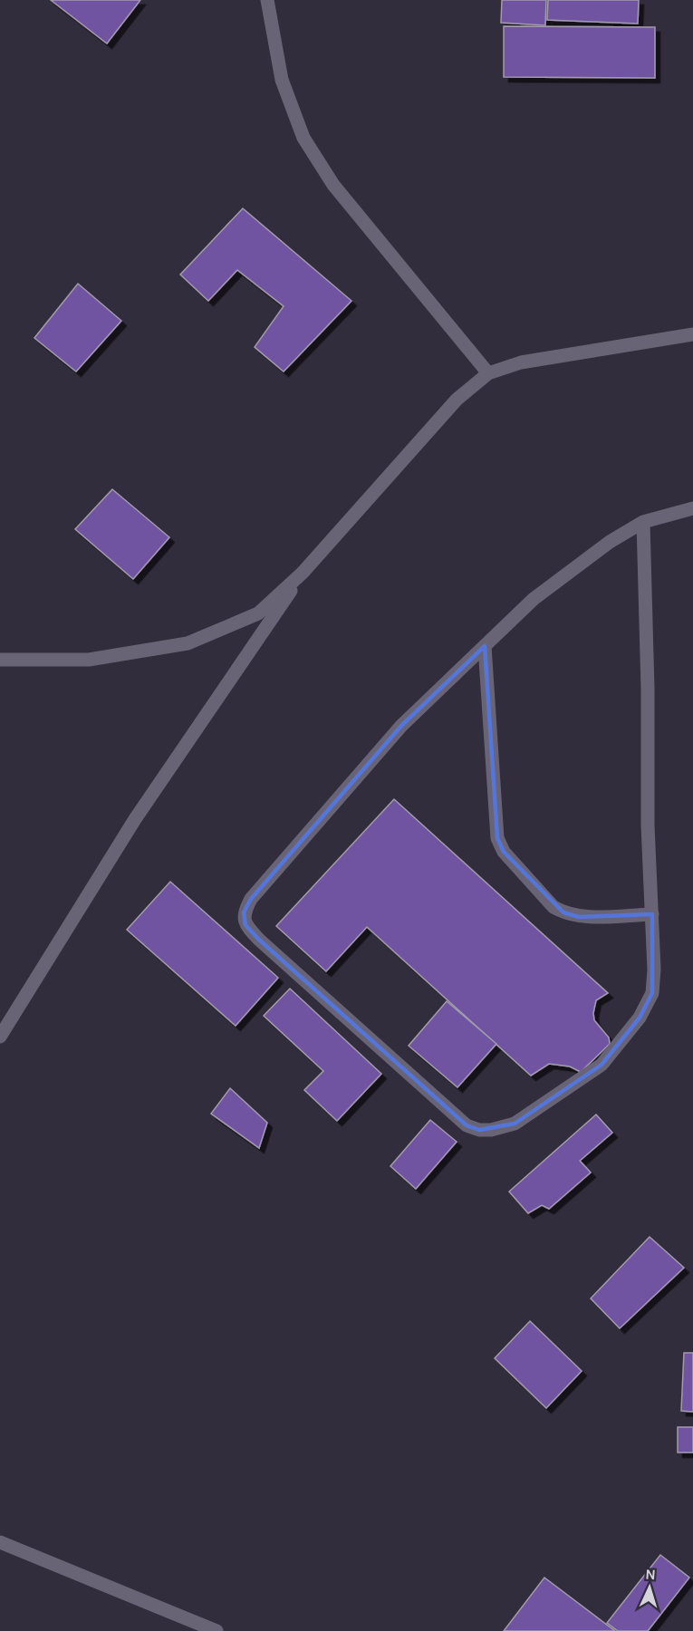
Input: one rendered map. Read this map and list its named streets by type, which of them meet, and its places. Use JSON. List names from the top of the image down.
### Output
{
  "north": "top"
}
